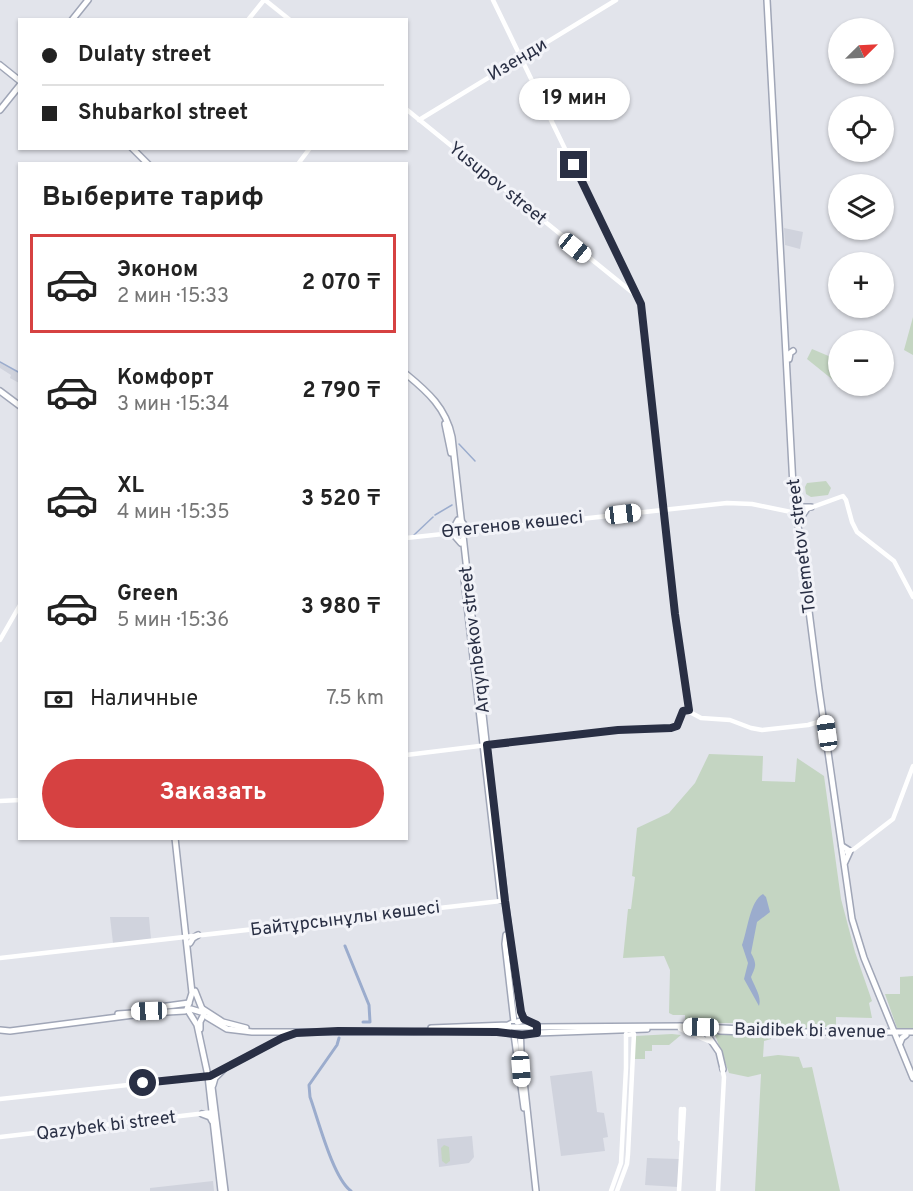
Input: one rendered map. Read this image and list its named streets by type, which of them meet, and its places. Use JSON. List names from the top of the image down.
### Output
{
  "streets": {
    "main road": ["Tolemetov street", "Arqynbekov street", "Baidibek bi avenue"],
    "street": [
      "Изенди",
      "Yusupov street",
      "Өтегенов көшесі",
      "Байтұрсынұлы көшесі",
      "Qazybek bi street"
    ]
  },
  "crossings": [
    ["Изенди", "Yusupov street"],
    ["Өтегенов көшесі", "Tolemetov street"],
    ["Өтегенов көшесі", "Arqynbekov street"],
    ["Tolemetov street", "Baidibek bi avenue"],
    ["Arqynbekov street", "Байтұрсынұлы көшесі"]
  ],
  "north": "top right",
  "page": {
    "map_buttons": ["+", "−"],
    "banner": ["Dulaty street", "Shubarkol street"],
    "bubble": "19 мин",
    "heading": "Выберите тариф",
    "list": [
      {
        "name": "Эконом",
        "note": "2 мин · 15:33",
        "value": "2 070 ₸"
      },
      {
        "name": "Комфорт",
        "note": "3 мин · 15:34",
        "value": "2 790 ₸"
      },
      {
        "name": "XL",
        "note": "4 мин · 15:35",
        "value": "3 520 ₸"
      },
      {
        "name": "Green",
        "note": "5 мин · 15:36",
        "value": "3 980 ₸"
      }
    ],
    "pay": ["Наличные", "7.5 km"],
    "buttons": "Заказать"
  }
}
